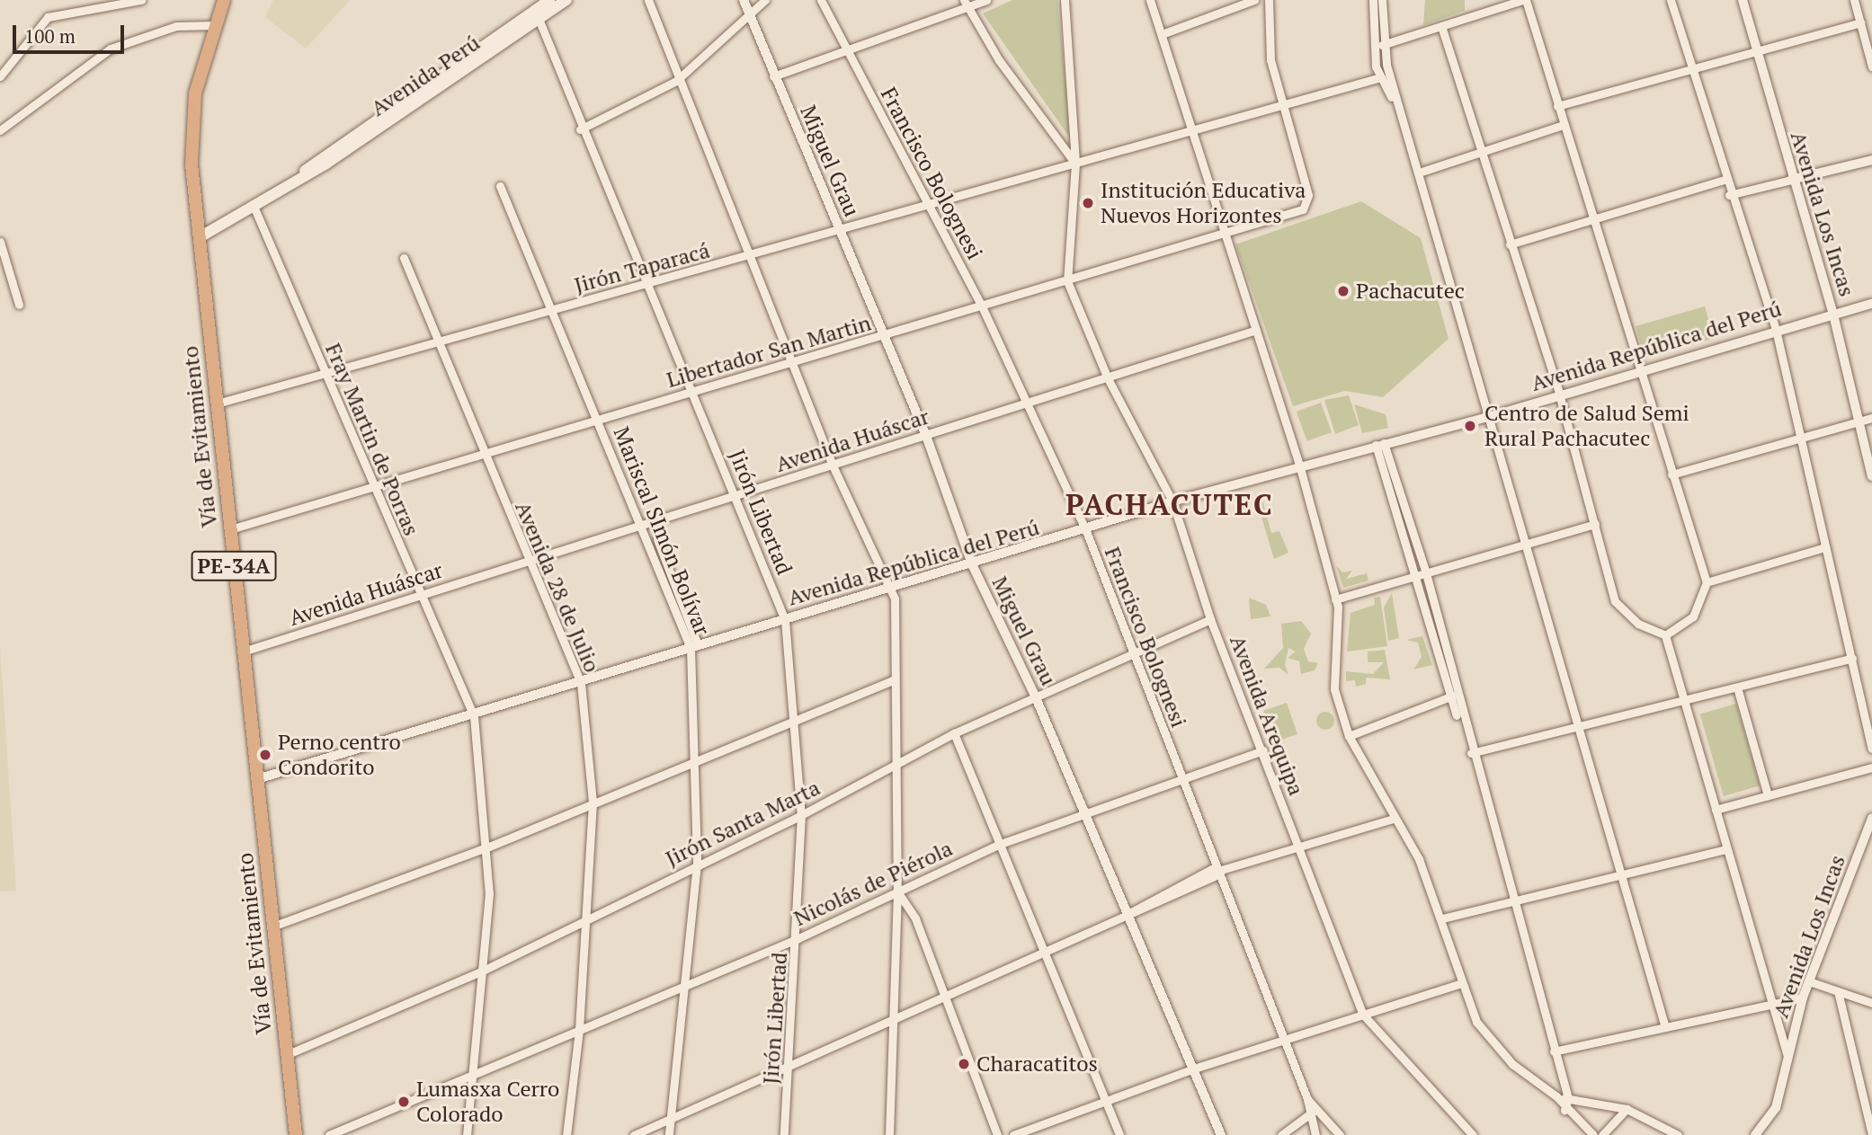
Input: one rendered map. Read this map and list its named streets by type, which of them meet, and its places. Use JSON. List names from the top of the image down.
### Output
{
  "streets": {
    "highway": ["Vía de Evitamiento", "PE-34A"],
    "main road": ["Avenida Perú"],
    "street": [
      "Miguel Grau",
      "Francisco Bolognesi",
      "Avenida Los Incas",
      "Jirón Taparacá",
      "Avenida República del Perú",
      "Libertador San Martin",
      "Fray Martin de Porras",
      "Avenida Huáscar",
      "Jirón Libertad",
      "Mariscal SImón Bolívar",
      "Avenida 28 de Julio",
      "Avenida Arequipa",
      "Jirón Santa Marta",
      "Nicolás de Piérola"
    ]
  },
  "crossings": [
    ["Avenida Perú", "Vía de Evitamiento"],
    ["Avenida Perú", "Fray Martin de Porras"],
    ["Avenida Perú", "Jirón Libertad"],
    ["Miguel Grau", "Jirón Taparacá"],
    ["Miguel Grau", "Avenida República del Perú"],
    ["Miguel Grau", "Libertador San Martin"],
    ["Miguel Grau", "Avenida Huáscar"],
    ["Miguel Grau", "Jirón Santa Marta"],
    ["Miguel Grau", "Nicolás de Piérola"],
    ["Francisco Bolognesi", "Jirón Taparacá"],
    ["Francisco Bolognesi", "Avenida República del Perú"],
    ["Francisco Bolognesi", "Libertador San Martin"],
    ["Francisco Bolognesi", "Avenida Huáscar"],
    ["Francisco Bolognesi", "Jirón Santa Marta"],
    ["Francisco Bolognesi", "Nicolás de Piérola"],
    ["Avenida Los Incas", "Avenida República del Perú"],
    ["Jirón Taparacá", "Libertador San Martin"],
    ["Jirón Taparacá", "Vía de Evitamiento"],
    ["Jirón Taparacá", "Fray Martin de Porras"],
    ["Jirón Taparacá", "Jirón Libertad"],
    ["Jirón Taparacá", "Mariscal SImón Bolívar"],
    ["Jirón Taparacá", "Avenida 28 de Julio"],
    ["Avenida República del Perú", "Vía de Evitamiento"],
    ["Avenida República del Perú", "Fray Martin de Porras"],
    ["Avenida República del Perú", "Jirón Libertad"],
    ["Avenida República del Perú", "Mariscal SImón Bolívar"],
    ["Avenida República del Perú", "Avenida 28 de Julio"],
    ["Avenida República del Perú", "Avenida Arequipa"],
    ["Libertador San Martin", "Vía de Evitamiento"],
    ["Libertador San Martin", "Fray Martin de Porras"],
    ["Libertador San Martin", "Jirón Libertad"],
    ["Libertador San Martin", "Mariscal SImón Bolívar"],
    ["Libertador San Martin", "Avenida 28 de Julio"],
    ["Libertador San Martin", "Avenida Arequipa"],
    ["Vía de Evitamiento", "Avenida Huáscar"],
    ["Vía de Evitamiento", "Jirón Santa Marta"],
    ["Fray Martin de Porras", "Avenida Huáscar"],
    ["Fray Martin de Porras", "Jirón Santa Marta"],
    ["Fray Martin de Porras", "Nicolás de Piérola"],
    ["Avenida Huáscar", "Jirón Libertad"],
    ["Avenida Huáscar", "Mariscal SImón Bolívar"],
    ["Avenida Huáscar", "Avenida 28 de Julio"],
    ["Avenida Huáscar", "Avenida Arequipa"],
    ["Jirón Libertad", "Jirón Santa Marta"],
    ["Jirón Libertad", "Nicolás de Piérola"],
    ["Mariscal SImón Bolívar", "Jirón Santa Marta"],
    ["Mariscal SImón Bolívar", "Nicolás de Piérola"],
    ["Avenida 28 de Julio", "Jirón Santa Marta"],
    ["Avenida 28 de Julio", "Nicolás de Piérola"],
    ["Avenida Arequipa", "Jirón Santa Marta"],
    ["Avenida Arequipa", "Nicolás de Piérola"]
  ],
  "districts": ["PACHACUTEC"],
  "places": [
    "Institución Educativa Nuevos Horizontes",
    "Pachacutec",
    "Centro de Salud Semi Rural Pachacutec",
    "Perno centro Condorito",
    "Characatitos",
    "Lumasxa Cerro Colorado"
  ],
  "scale_bar": "100 m"
}
